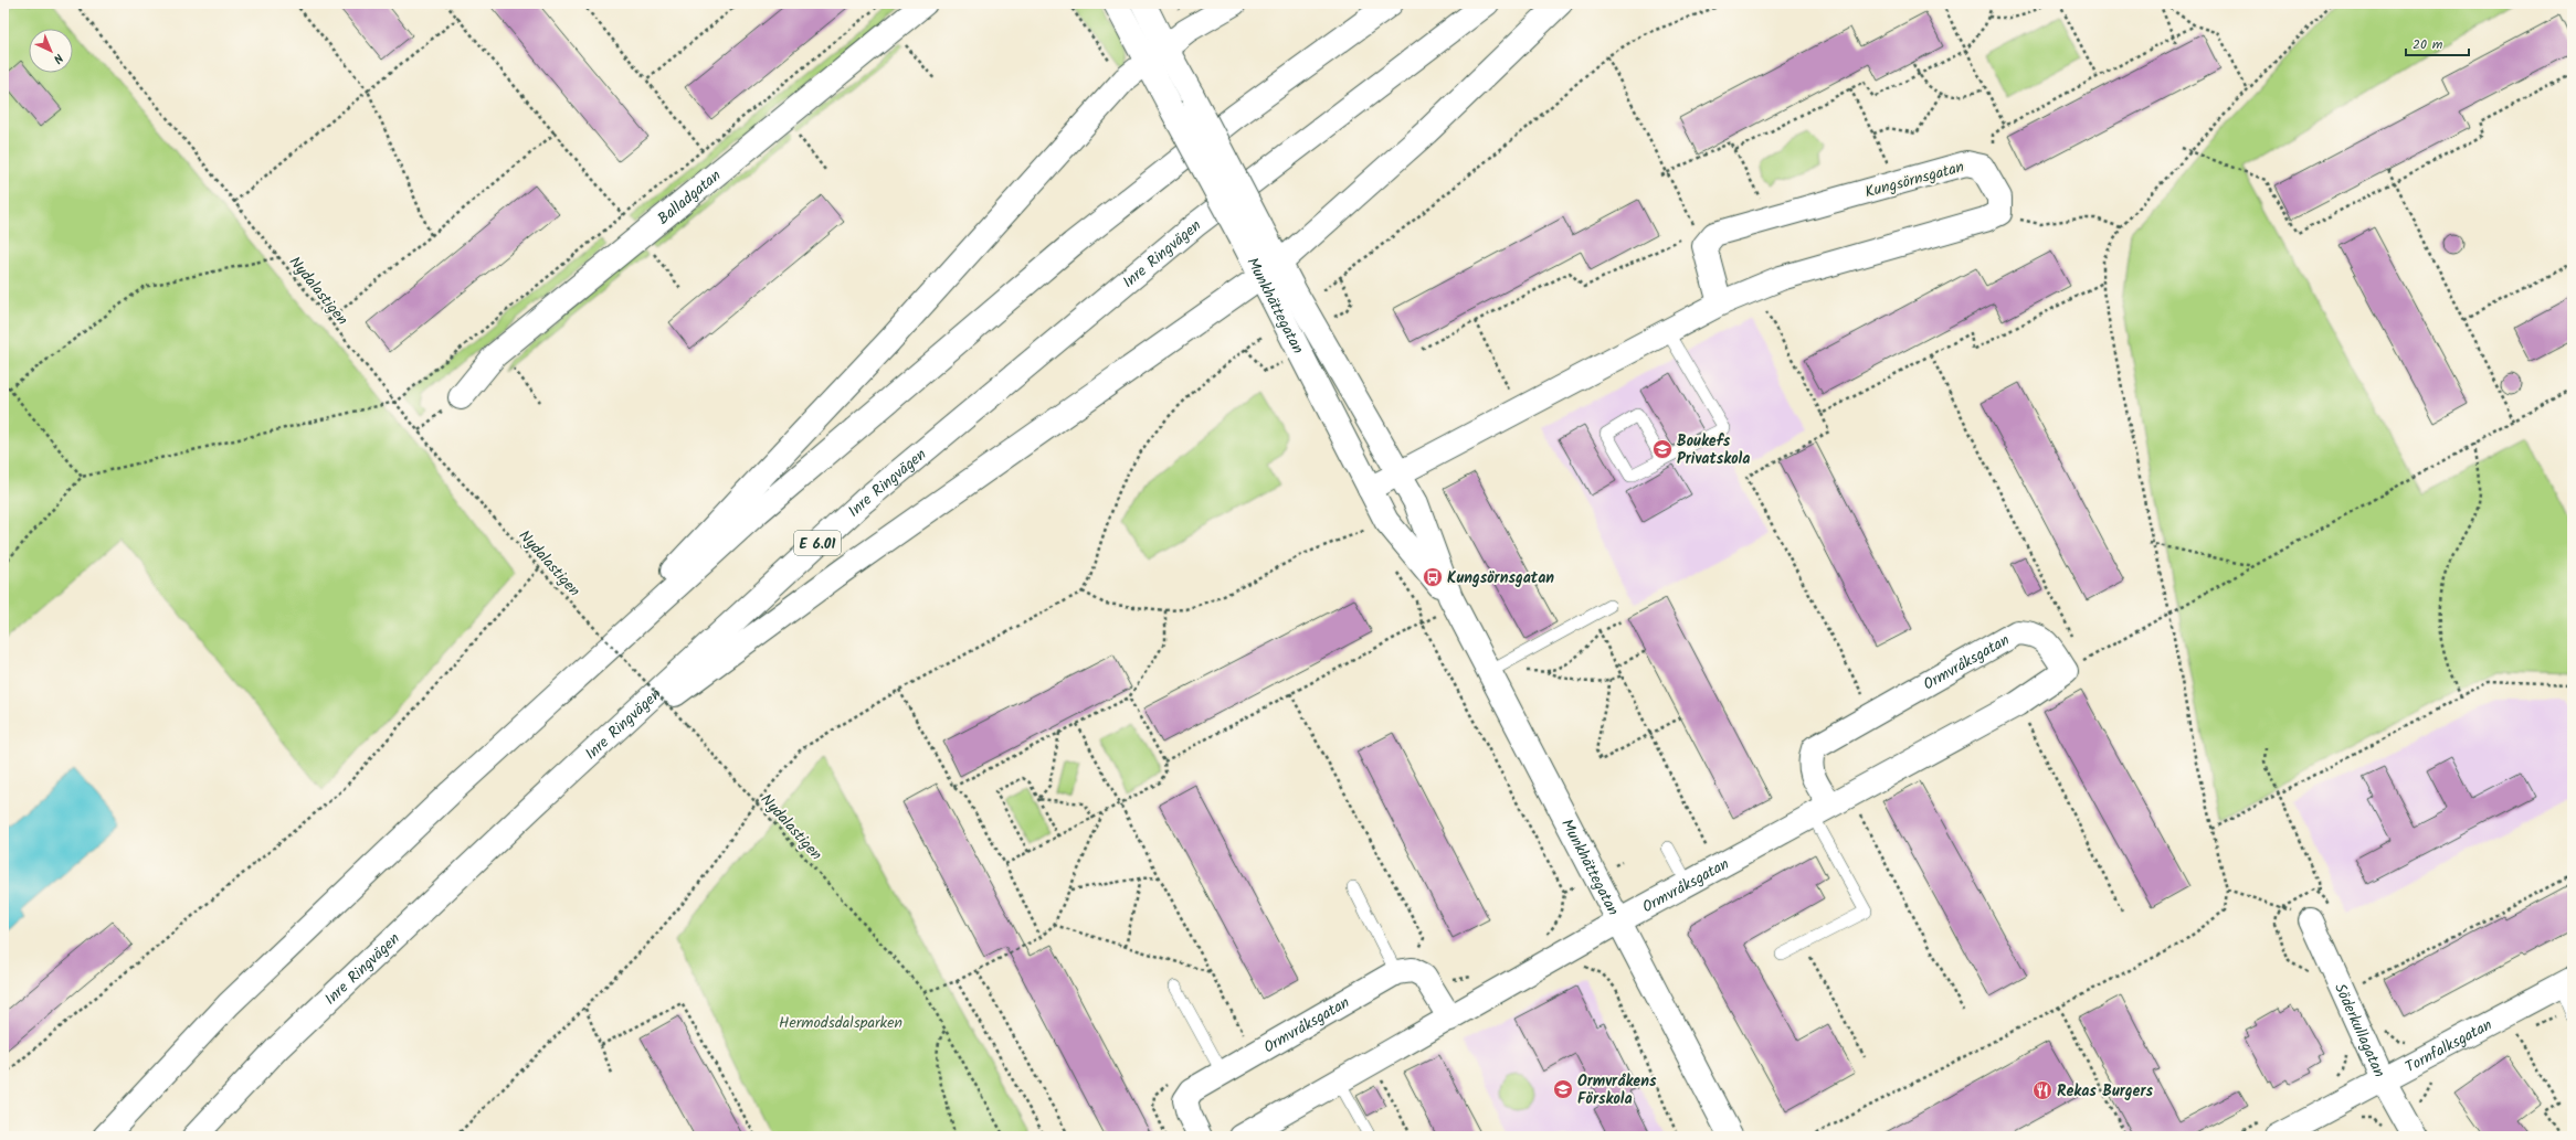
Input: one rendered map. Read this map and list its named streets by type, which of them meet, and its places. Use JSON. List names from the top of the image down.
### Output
{
  "streets": {
    "main road": [
      "Kungsörnsgatan",
      "Balladgatan",
      "Inre Ringvägen",
      "Munkhättegatan",
      "E 6.01",
      "Ormvråksgatan",
      "Söderkullagatan",
      "Tornfalksgatan"
    ],
    "path": ["Nydalastigen"]
  },
  "crossings": [
    ["Munkhättegatan", "Ormvråksgatan"],
    ["Söderkullagatan", "Tornfalksgatan"]
  ],
  "parks": ["Hermodsdalsparken"],
  "places": {
    "school or university": ["Boukefs Privatskola", "Ormvråkens Förskola"],
    "bus stop": ["Kungsörnsgatan"],
    "restaurant": ["Rekas Burgers"]
  },
  "scale_bar": "20 m",
  "north": "bottom right"
}
